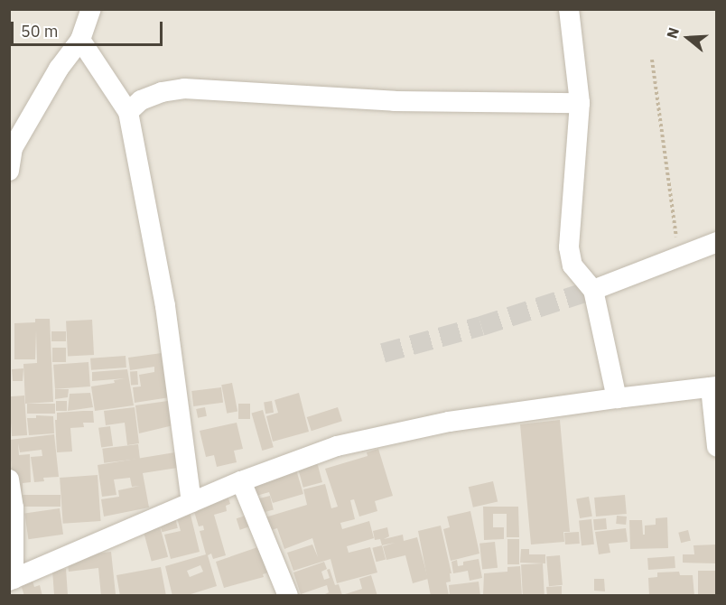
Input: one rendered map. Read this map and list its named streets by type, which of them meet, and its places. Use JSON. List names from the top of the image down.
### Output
{
  "scale_bar": "50 m",
  "north": "left"
}
